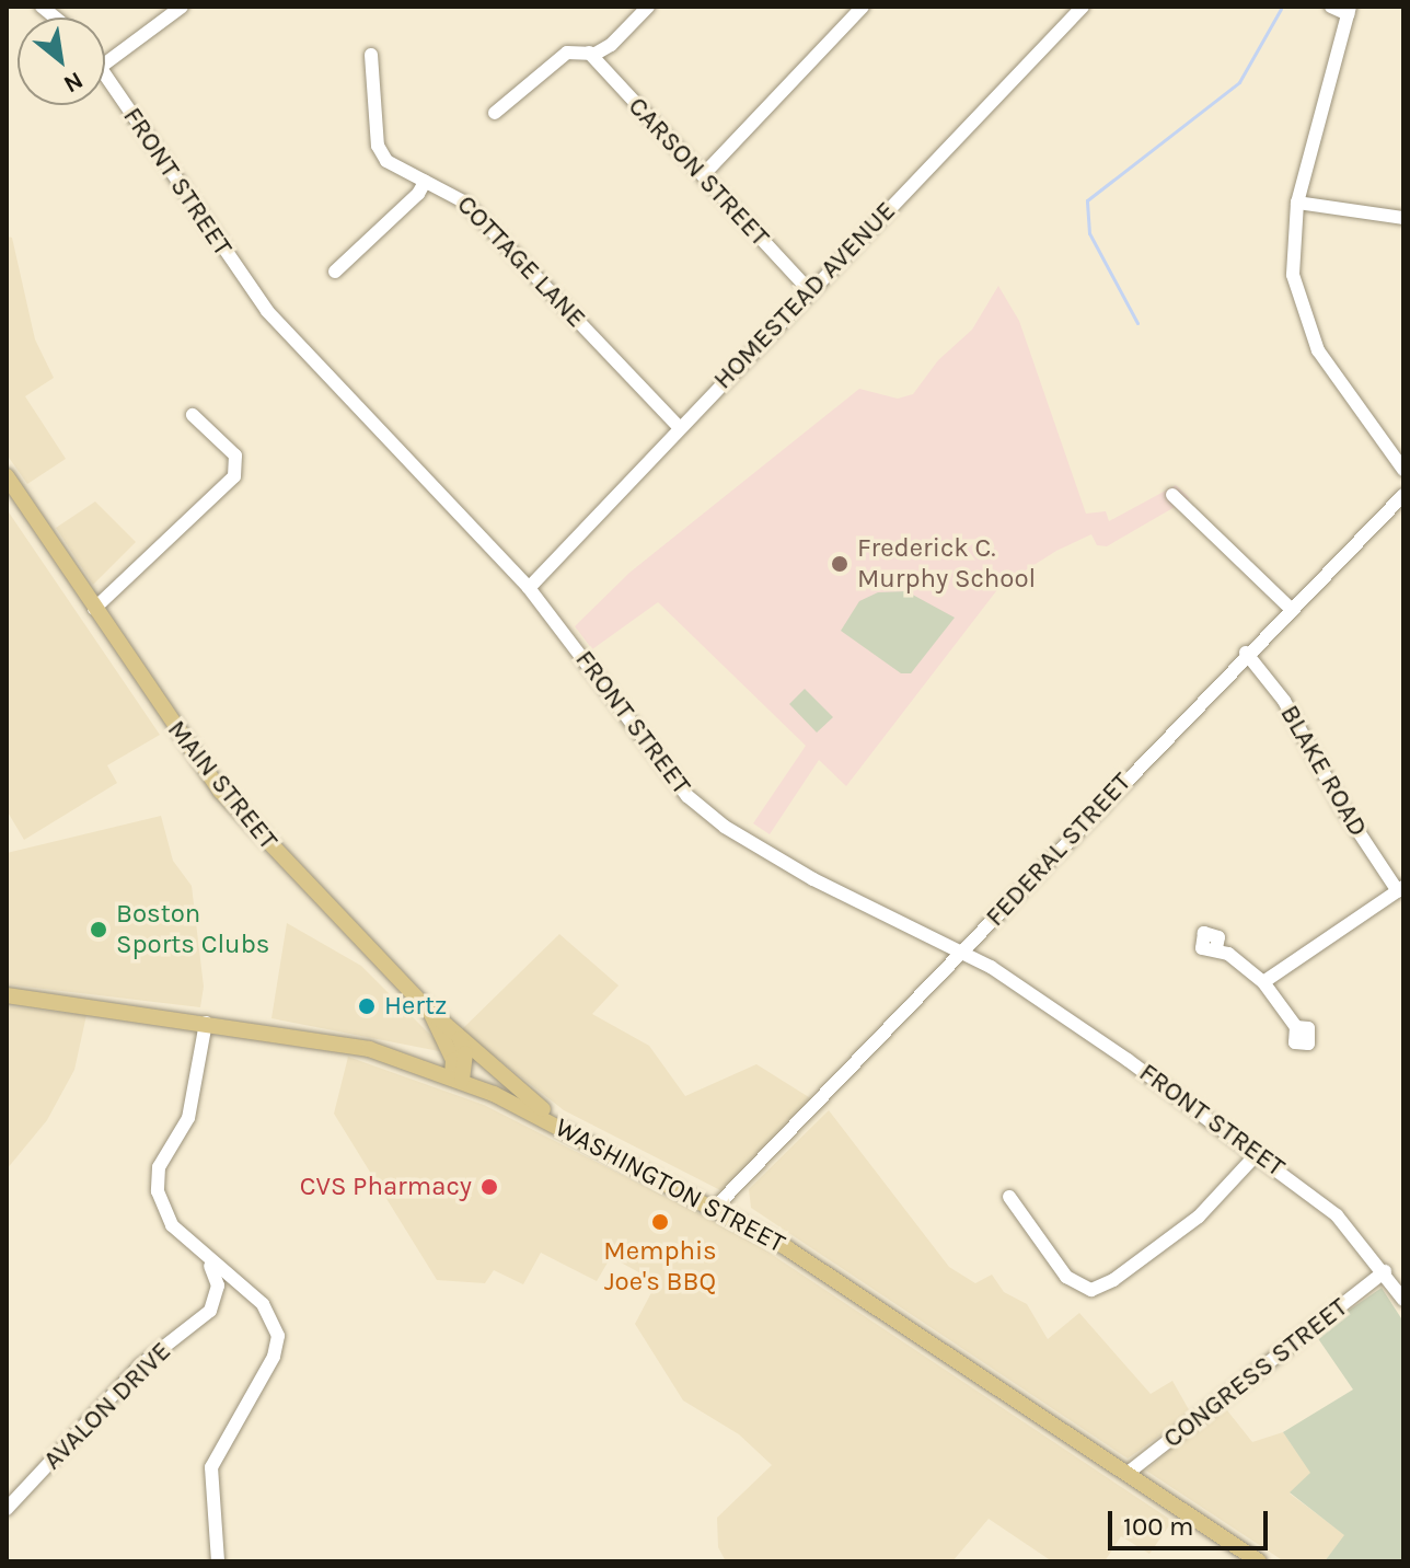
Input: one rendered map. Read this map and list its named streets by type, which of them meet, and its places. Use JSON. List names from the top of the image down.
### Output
{
  "streets": {
    "main road": ["MAIN STREET", "WASHINGTON STREET"],
    "street": [
      "CARSON STREET",
      "FRONT STREET",
      "COTTAGE LANE",
      "HOMESTEAD AVENUE",
      "BLAKE ROAD",
      "FEDERAL STREET",
      "CONGRESS STREET",
      "AVALON DRIVE"
    ]
  },
  "crossings": [
    ["CARSON STREET", "HOMESTEAD AVENUE"],
    ["FRONT STREET", "HOMESTEAD AVENUE"],
    ["FRONT STREET", "FEDERAL STREET"],
    ["FRONT STREET", "CONGRESS STREET"],
    ["COTTAGE LANE", "HOMESTEAD AVENUE"],
    ["BLAKE ROAD", "FEDERAL STREET"],
    ["MAIN STREET", "WASHINGTON STREET"],
    ["FEDERAL STREET", "WASHINGTON STREET"],
    ["WASHINGTON STREET", "CONGRESS STREET"]
  ],
  "places": [
    "Frederick C. Murphy School",
    "Boston Sports Clubs",
    "Hertz",
    "CVS Pharmacy",
    "Memphis Joe's BBQ"
  ],
  "scale_bar": "100 m",
  "north": "bottom right"
}
